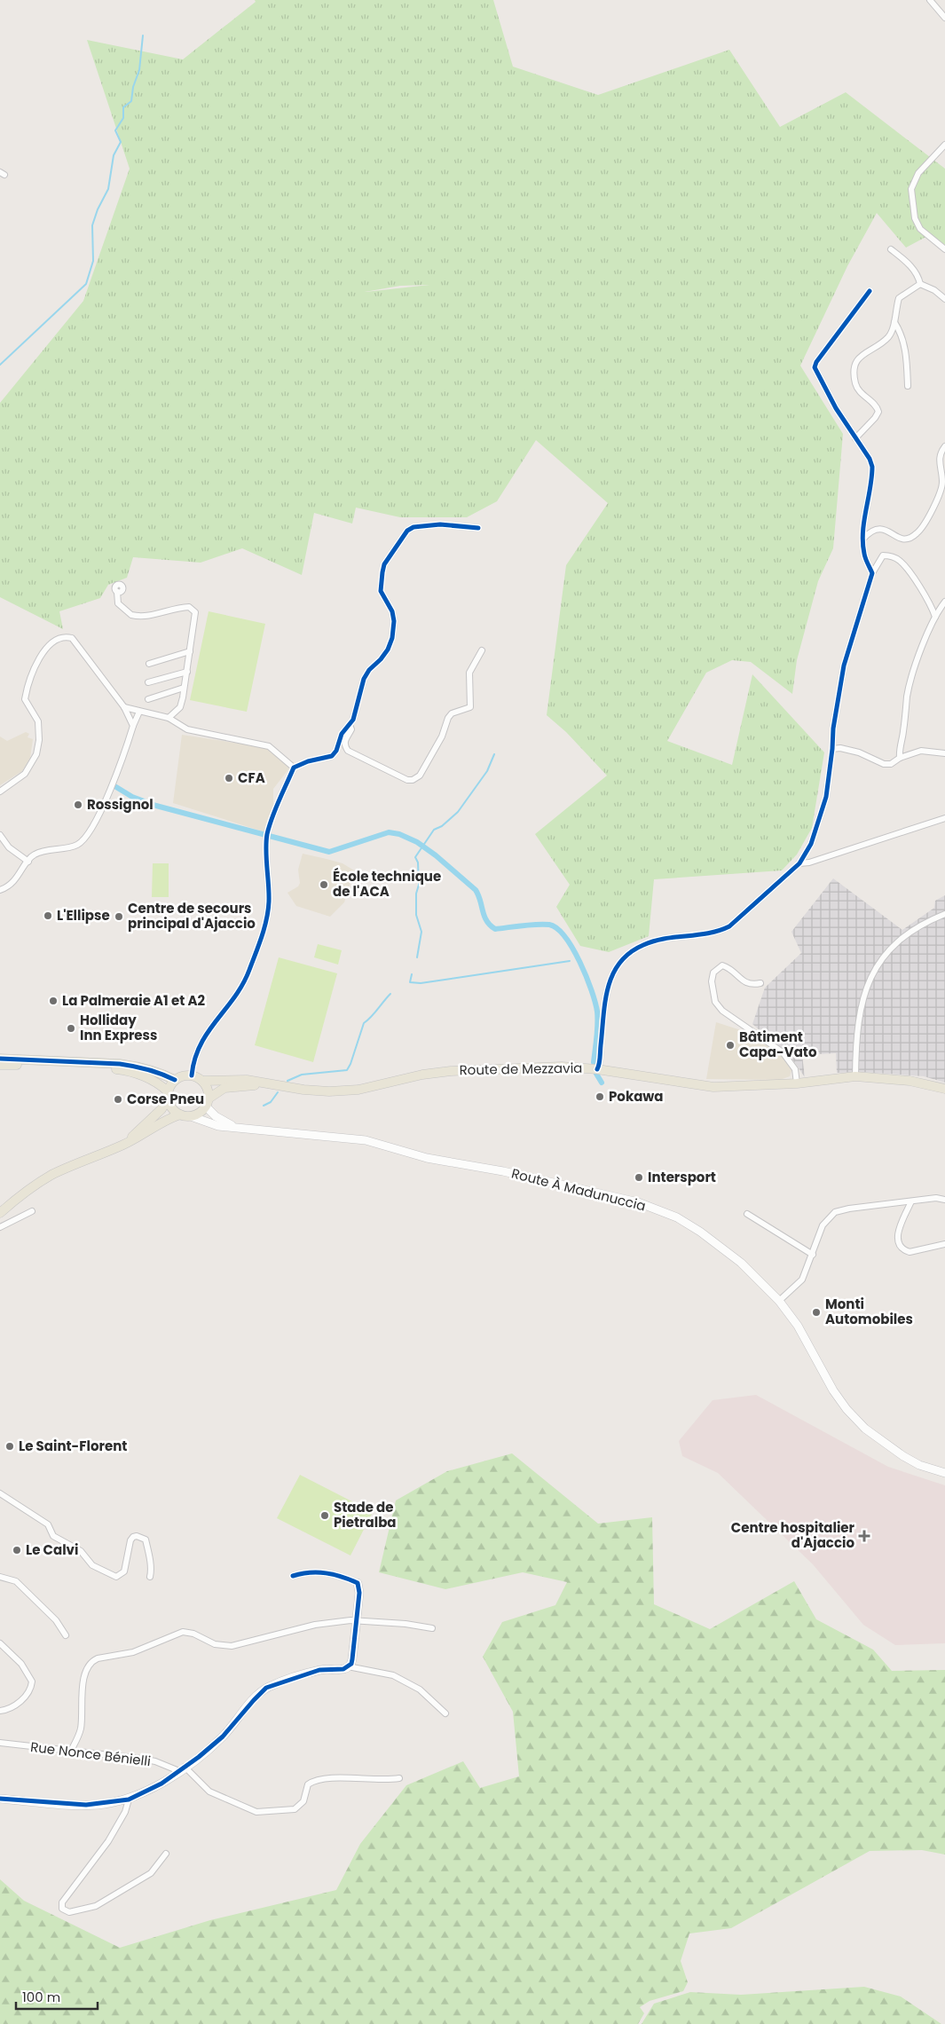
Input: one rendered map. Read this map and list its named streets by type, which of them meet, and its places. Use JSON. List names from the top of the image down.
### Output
{
  "streets": {
    "main road": ["Route de Mezzavia", "Route À Madunuccia"],
    "street": ["Rue Nonce Bénielli"]
  },
  "crossings": [
    ["Route de Mezzavia", "Route À Madunuccia"]
  ],
  "places": {
    "other": [
      "CFA",
      "Rossignol",
      "École technique de l'ACA",
      "L'Ellipse",
      "Centre de secours principal d'Ajaccio",
      "La Palmeraie A1 et A2",
      "Holliday Inn Express",
      "Bâtiment Capa-Vato",
      "Pokawa",
      "Corse Pneu",
      "Intersport",
      "Monti Automobiles",
      "Le Saint-Florent",
      "Stade de Pietralba",
      "Le Calvi"
    ],
    "health": ["Centre hospitalier d'Ajaccio"]
  },
  "scale_bar": "100 m"
}
